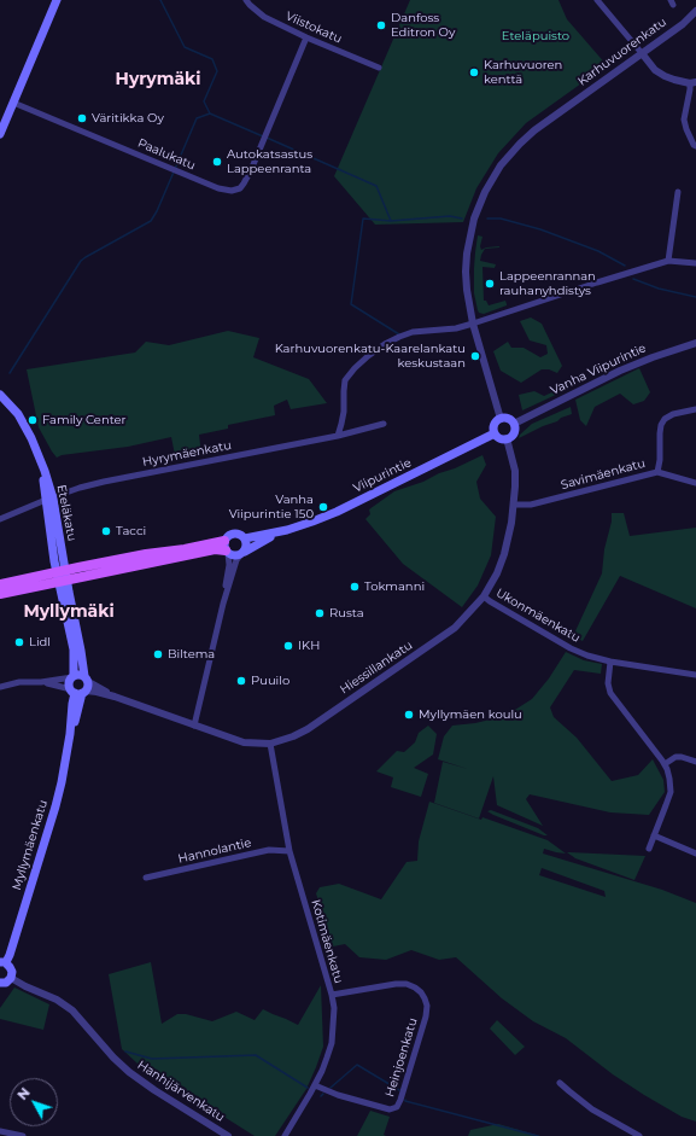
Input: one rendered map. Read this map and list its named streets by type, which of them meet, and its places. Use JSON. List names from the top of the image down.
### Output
{
  "streets": {
    "main road": ["Viipurintie", "Eteläkatu", "Myllymäenkatu"],
    "street": [
      "Viistokatu",
      "Karhuvuorenkatu",
      "Paalukatu",
      "Vanha Viipurintie",
      "Hyrymäenkatu",
      "Savimäenkatu",
      "Ukonmäenkatu",
      "Hiessillankatu",
      "Hannolantie",
      "Kotimäenkatu",
      "Heinjoenkatu",
      "Hanhijärvenkatu"
    ]
  },
  "crossings": [
    ["Viistokatu", "Paalukatu"],
    ["Karhuvuorenkatu", "Vanha Viipurintie"],
    ["Karhuvuorenkatu", "Viipurintie"],
    ["Karhuvuorenkatu", "Hiessillankatu"],
    ["Vanha Viipurintie", "Viipurintie"],
    ["Vanha Viipurintie", "Hiessillankatu"],
    ["Hyrymäenkatu", "Eteläkatu"],
    ["Savimäenkatu", "Hiessillankatu"],
    ["Viipurintie", "Hiessillankatu"],
    ["Ukonmäenkatu", "Hiessillankatu"],
    ["Hiessillankatu", "Myllymäenkatu"],
    ["Hiessillankatu", "Kotimäenkatu"],
    ["Hannolantie", "Kotimäenkatu"],
    ["Kotimäenkatu", "Heinjoenkatu"]
  ],
  "districts": ["Hyrymäki", "Myllymäki"],
  "parks": ["Eteläpuisto"],
  "places": [
    "Danfoss Editron Oy",
    "Karhuvuoren kenttä",
    "Väritikka Oy",
    "Autokatsastus Lappeenranta",
    "Lappeenrannan rauhanyhdistys",
    "Karhuvuorenkatu-Kaarelankatu keskustaan",
    "Family Center",
    "Vanha Viipurintie 150",
    "Tacci",
    "Tokmanni",
    "Rusta",
    "Lidl",
    "IKH",
    "Biltema",
    "Puuilo",
    "Myllymäen koulu"
  ],
  "north": "top left"
}
